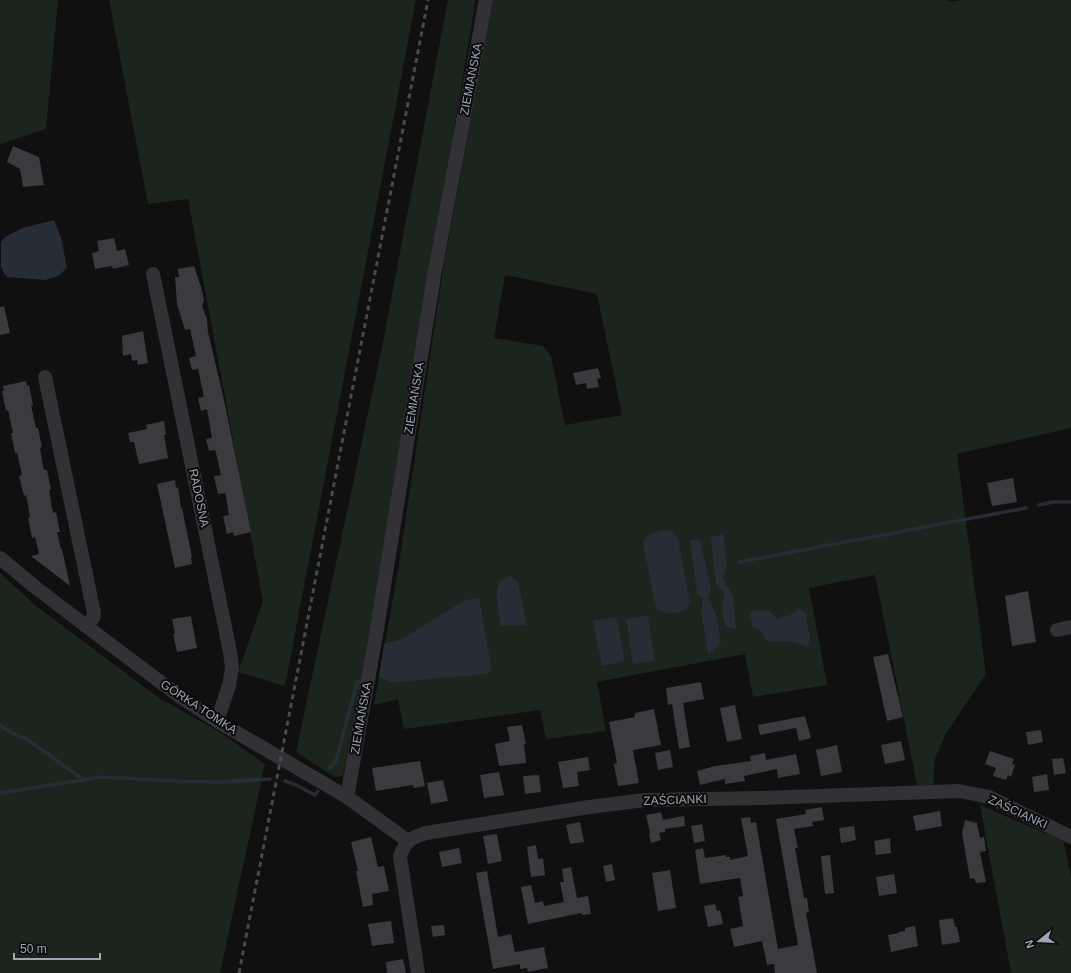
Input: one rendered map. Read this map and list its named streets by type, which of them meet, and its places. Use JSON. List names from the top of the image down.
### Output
{
  "streets": {
    "street": [
      "ZIEMIAŃSKA",
      "RADOSNA",
      "GÓRKA TOMKA",
      "ZAŚCIANKI"
    ]
  },
  "crossings": [
    ["ZIEMIAŃSKA", "GÓRKA TOMKA"],
    ["RADOSNA", "GÓRKA TOMKA"],
    ["GÓRKA TOMKA", "ZAŚCIANKI"]
  ],
  "scale_bar": "50 m",
  "north": "left"
}
